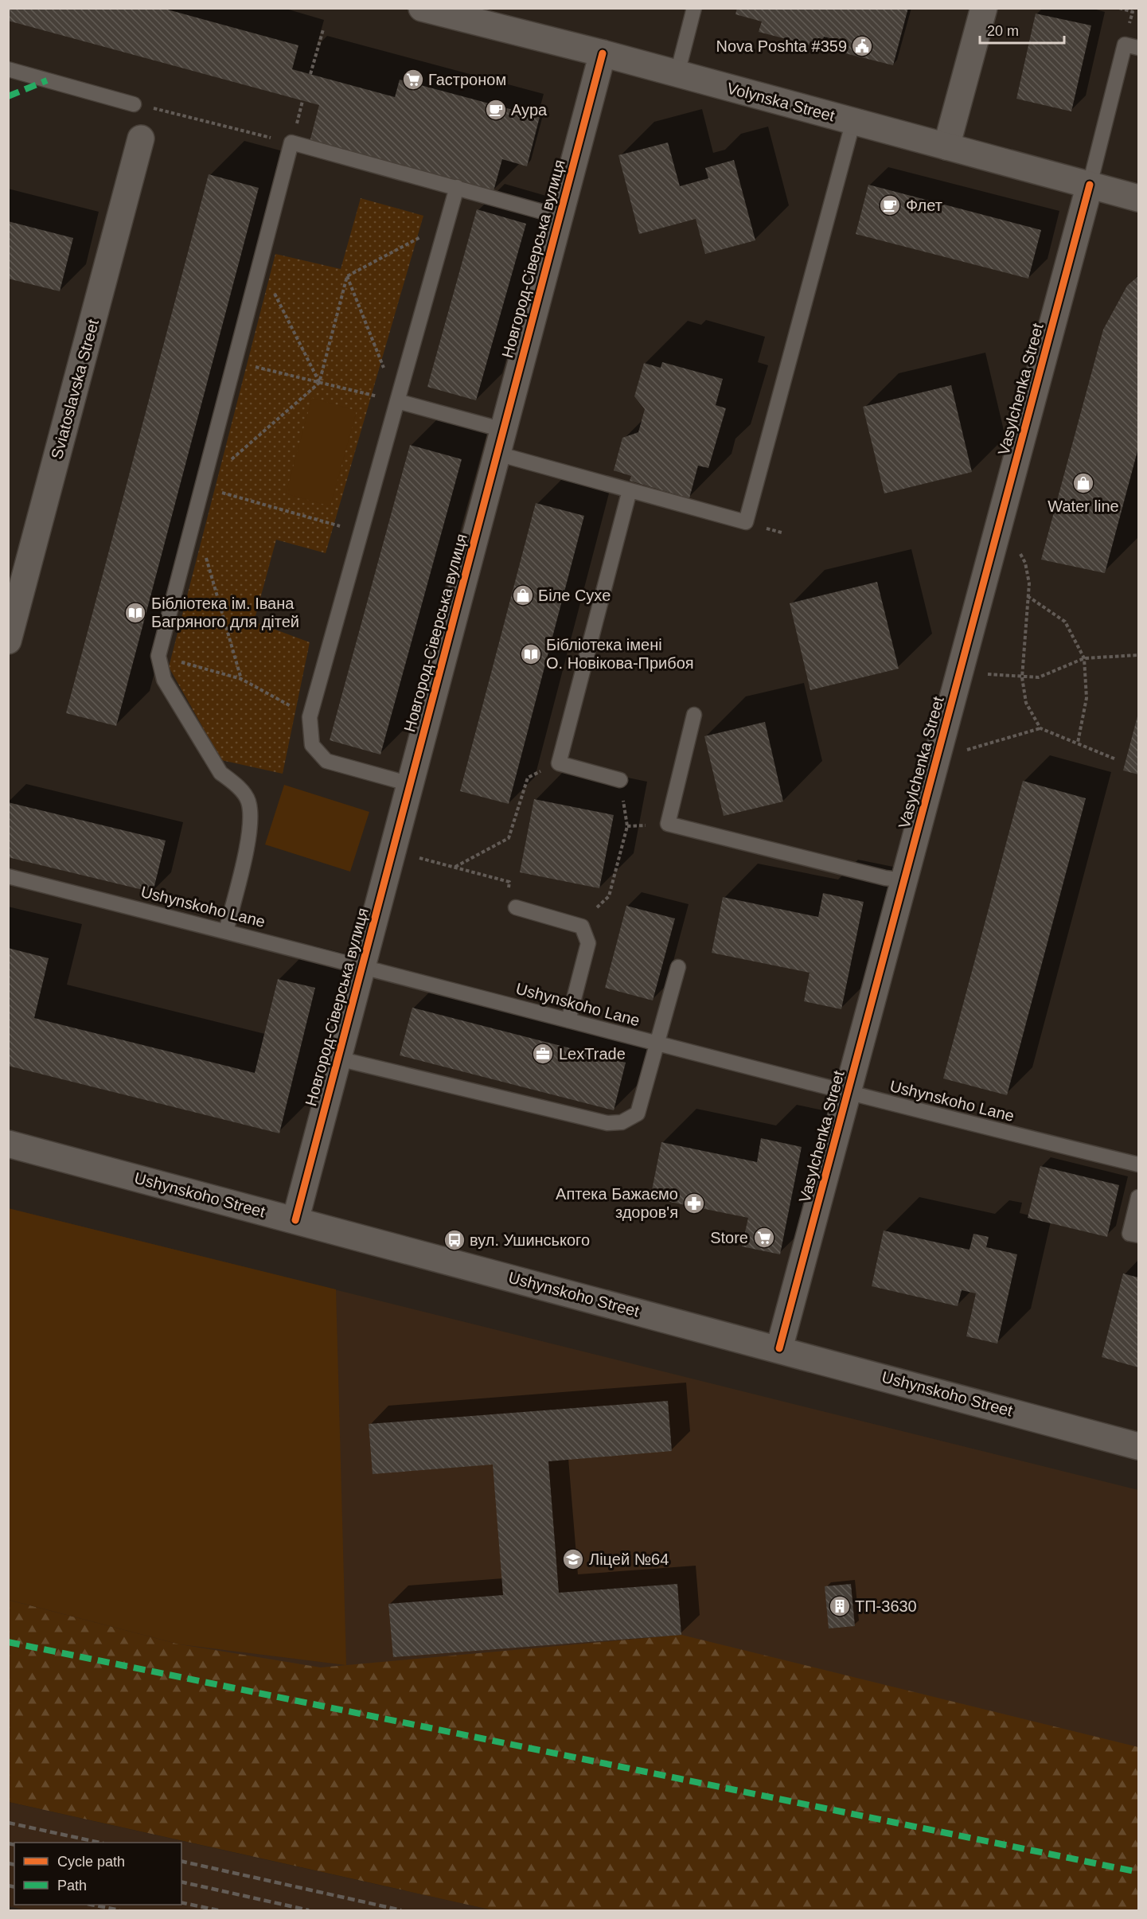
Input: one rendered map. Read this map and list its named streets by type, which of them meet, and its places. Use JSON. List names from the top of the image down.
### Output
{
  "streets": {
    "street": [
      "Volynska Street",
      "Новгород-Сіверська вулиця",
      "Sviatoslavska Street",
      "Vasylchenka Street",
      "Ushynskoho Street"
    ],
    "lane": ["Ushynskoho Lane"]
  },
  "crossings": [
    ["Volynska Street", "Новгород-Сіверська вулиця"],
    ["Volynska Street", "Vasylchenka Street"],
    ["Новгород-Сіверська вулиця", "Ushynskoho Lane"],
    ["Новгород-Сіверська вулиця", "Ushynskoho Street"],
    ["Vasylchenka Street", "Ushynskoho Lane"],
    ["Vasylchenka Street", "Ushynskoho Street"]
  ],
  "places": {
    "public building": ["Nova Poshta #359"],
    "supermarket": ["Гастроном", "Store"],
    "cafe": ["Аура", "Флет"],
    "shop": ["Water line", "Біле Сухе"],
    "library": ["Бібліотека ім. Івана Багряного для дітей", "Бібліотека імені О. Новікова-Прибоя"],
    "office": ["LexTrade"],
    "pharmacy": ["Аптека Бажаємо здоров'я"],
    "bus stop": ["вул. Ушинського"],
    "school or university": ["Ліцей №64"],
    "building": ["ТП-3630"]
  },
  "legend": ["Cycle path", "Path"],
  "scale_bar": "20 m"
}
